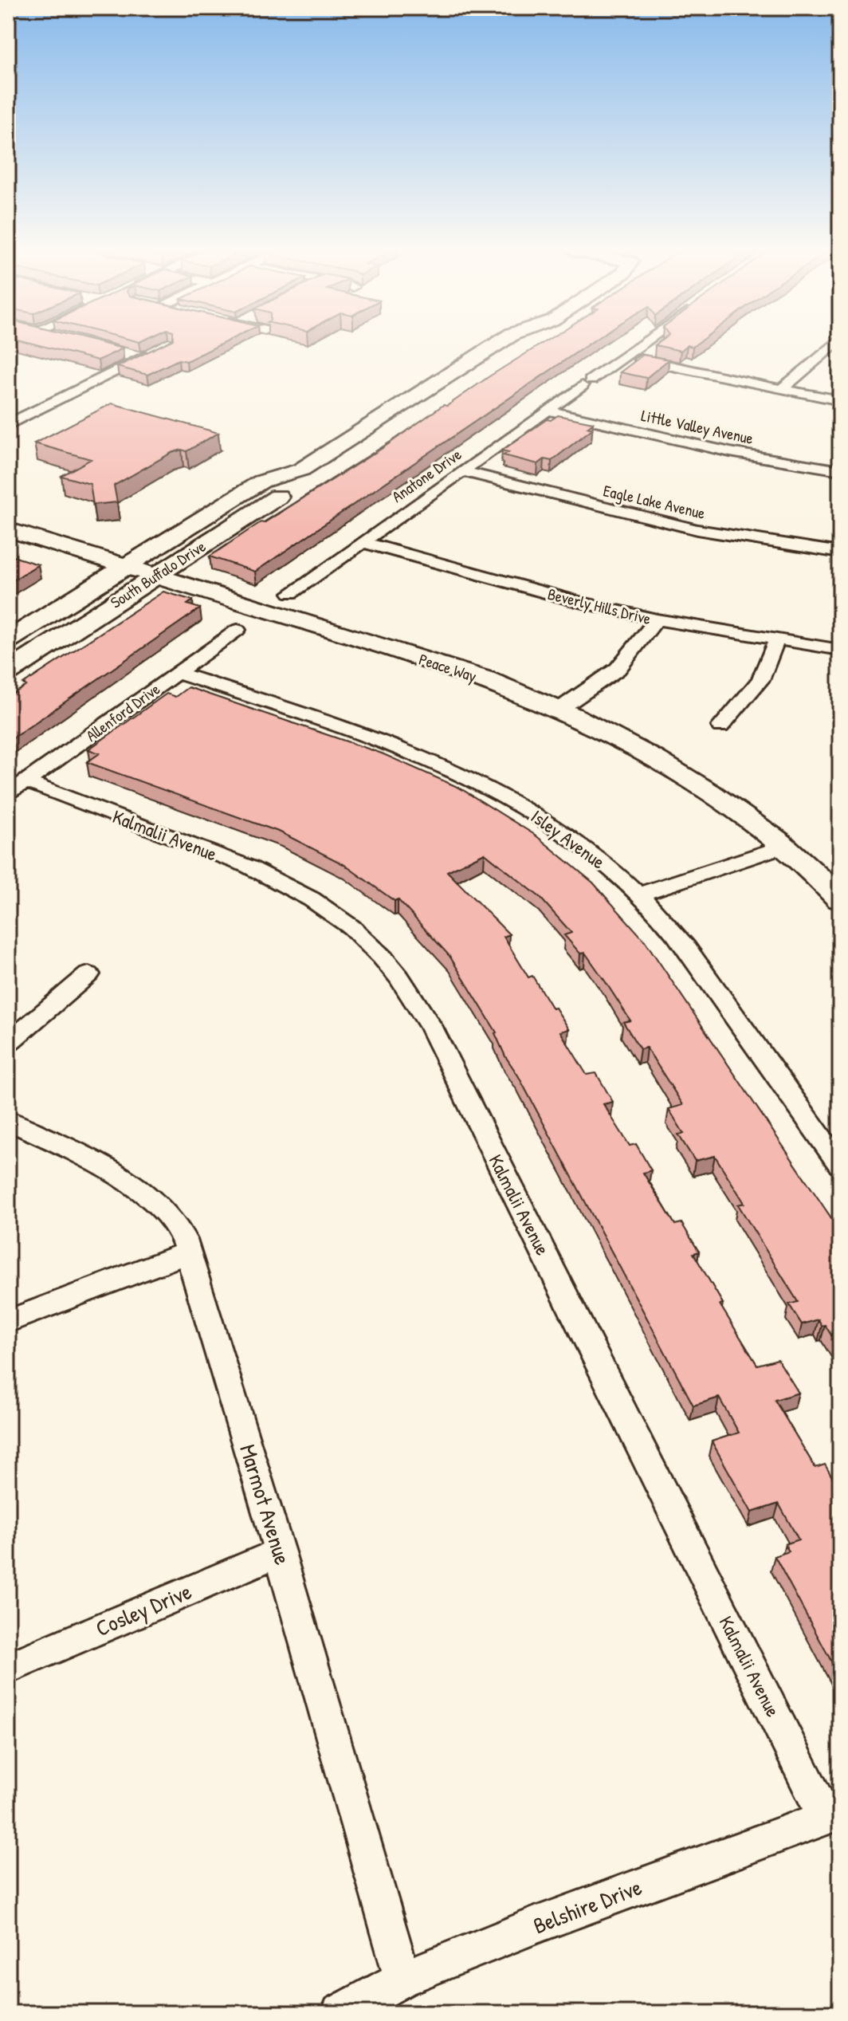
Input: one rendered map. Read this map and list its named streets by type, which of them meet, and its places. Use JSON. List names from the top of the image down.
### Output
{
  "streets": {
    "main road": ["South Buffalo Drive", "Peace Way"],
    "street": [
      "Little Valley Avenue",
      "Anatone Drive",
      "Eagle Lake Avenue",
      "Beverly Hills Drive",
      "Allenford Drive",
      "Kalmalii Avenue",
      "Isley Avenue",
      "Marmot Avenue",
      "Cosley Drive",
      "Belshire Drive"
    ]
  },
  "crossings": [
    ["Little Valley Avenue", "Anatone Drive"],
    ["Anatone Drive", "Eagle Lake Avenue"],
    ["Anatone Drive", "Beverly Hills Drive"],
    ["South Buffalo Drive", "Peace Way"],
    ["Allenford Drive", "Kalmalii Avenue"],
    ["Allenford Drive", "Isley Avenue"],
    ["Kalmalii Avenue", "Belshire Drive"],
    ["Marmot Avenue", "Cosley Drive"],
    ["Marmot Avenue", "Belshire Drive"]
  ]
}
